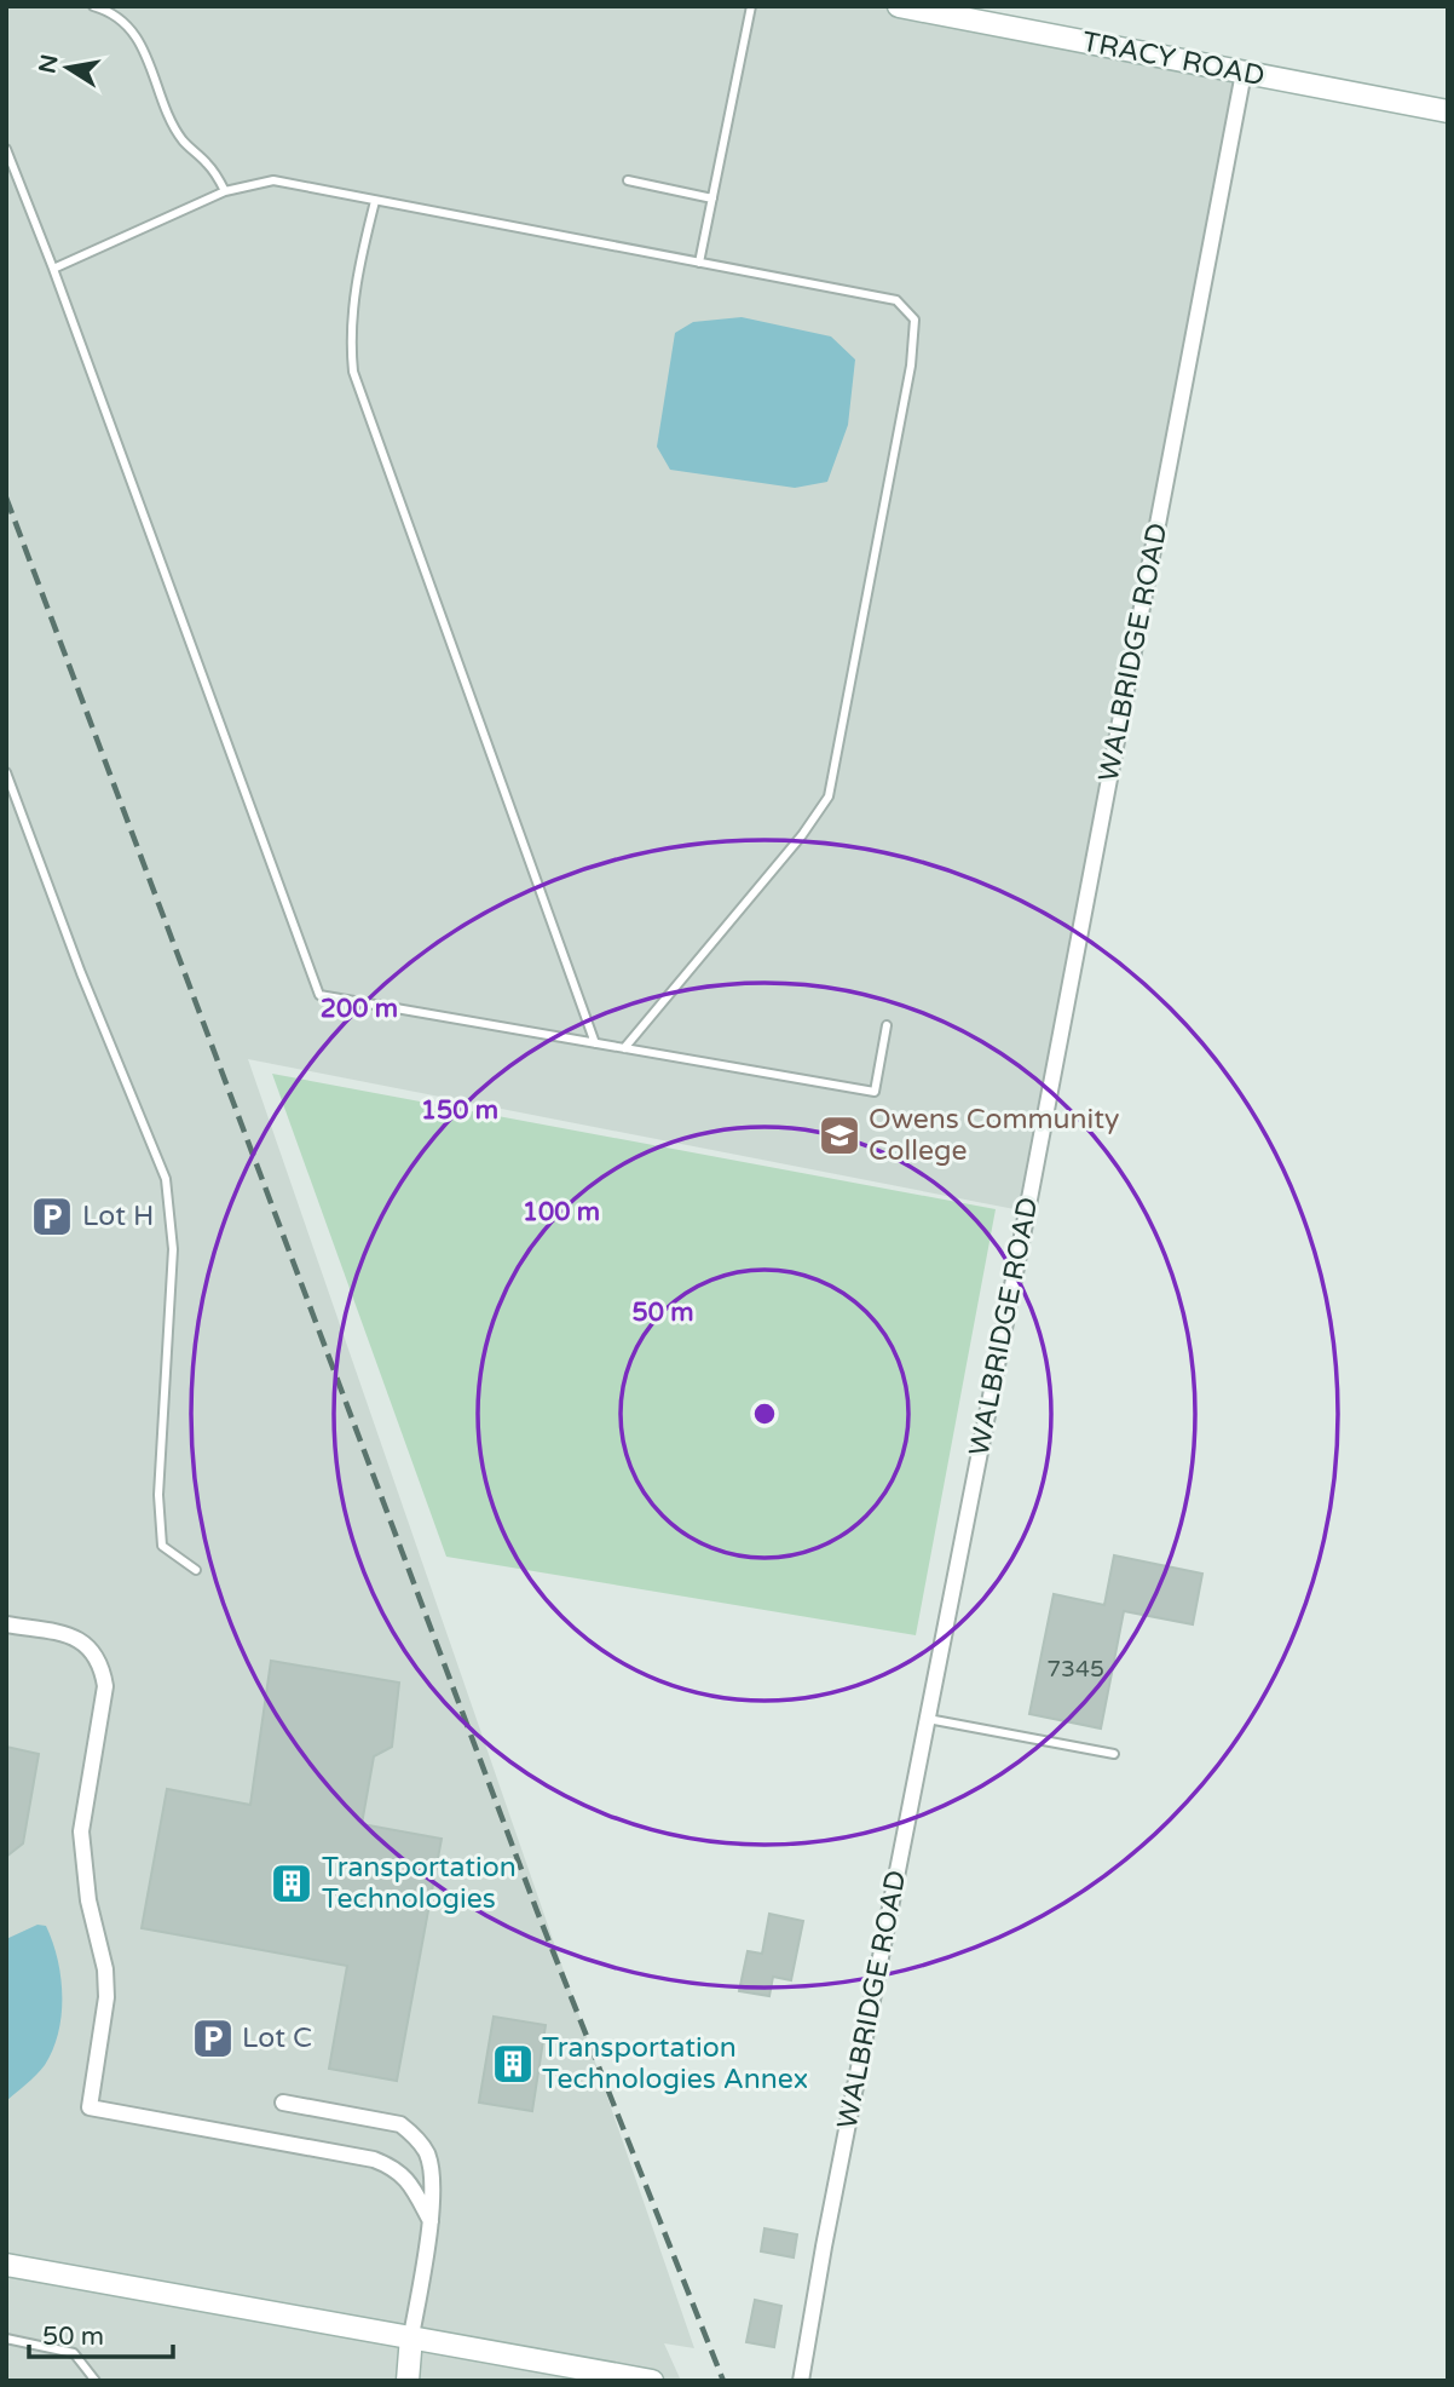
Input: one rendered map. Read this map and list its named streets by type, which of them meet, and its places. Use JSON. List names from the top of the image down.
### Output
{
  "streets": {
    "main road": ["TRACY ROAD"],
    "street": ["WALBRIDGE ROAD"]
  },
  "crossings": [
    ["TRACY ROAD", "WALBRIDGE ROAD"]
  ],
  "places": {
    "school or university": ["Owens Community College"],
    "parking": ["Lot H", "Lot C"],
    "building": ["Transportation Technologies", "Transportation Technologies Annex"]
  },
  "house_numbers": ["7345"],
  "scale_bar": "50 m",
  "north": "left",
  "rings": [
    "200 m",
    "150 m",
    "100 m",
    "50 m"
  ]
}
